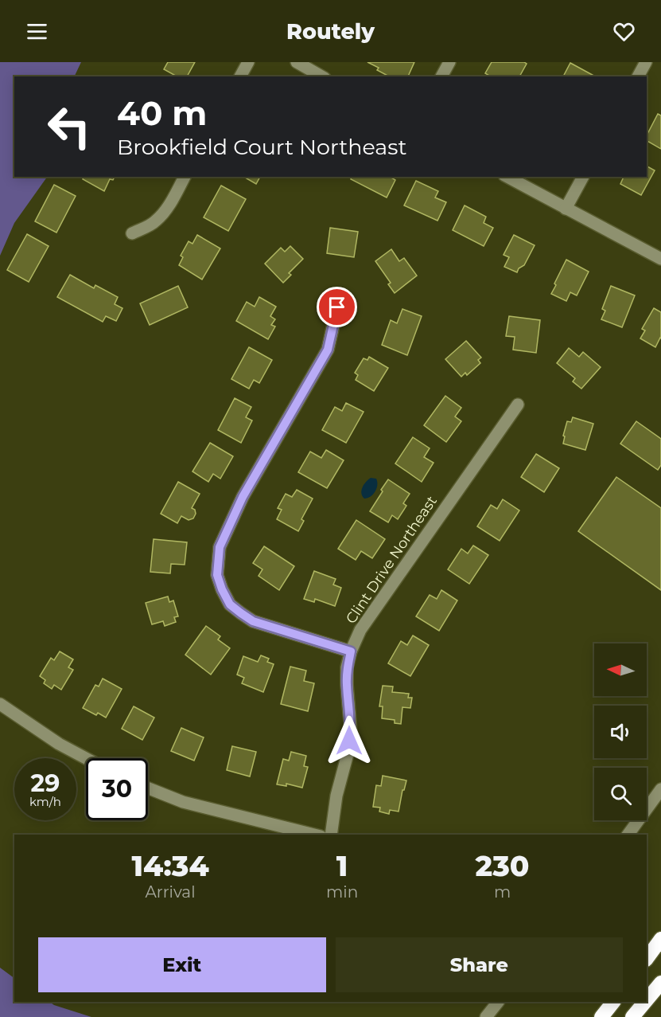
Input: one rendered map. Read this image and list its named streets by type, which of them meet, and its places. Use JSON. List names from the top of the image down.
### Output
{
  "streets": {
    "street": ["Clint Drive Northeast"]
  },
  "north": "left",
  "page": {
    "header": "Routely",
    "turn": ["40 m", "Brookfield Court Northeast"],
    "speed": "29 km/h",
    "limit": "30",
    "eta": [
      "14:34",
      "Arrival",
      "1",
      "min",
      "230",
      "m"
    ],
    "buttons": ["Exit", "Share"]
  }
}
